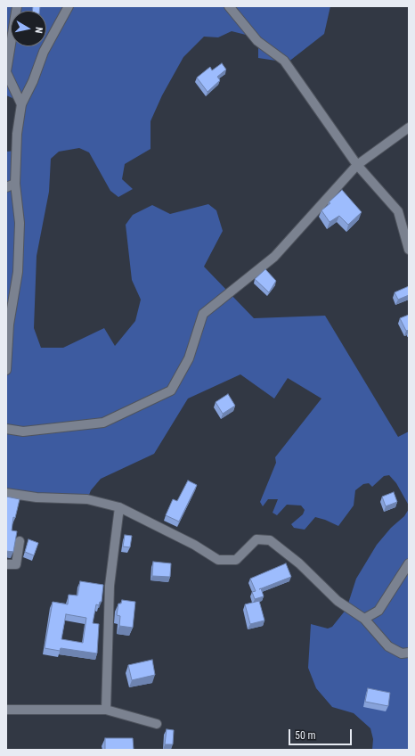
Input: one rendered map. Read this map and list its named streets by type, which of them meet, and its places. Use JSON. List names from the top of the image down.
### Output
{
  "scale_bar": "50 m",
  "north": "right"
}
